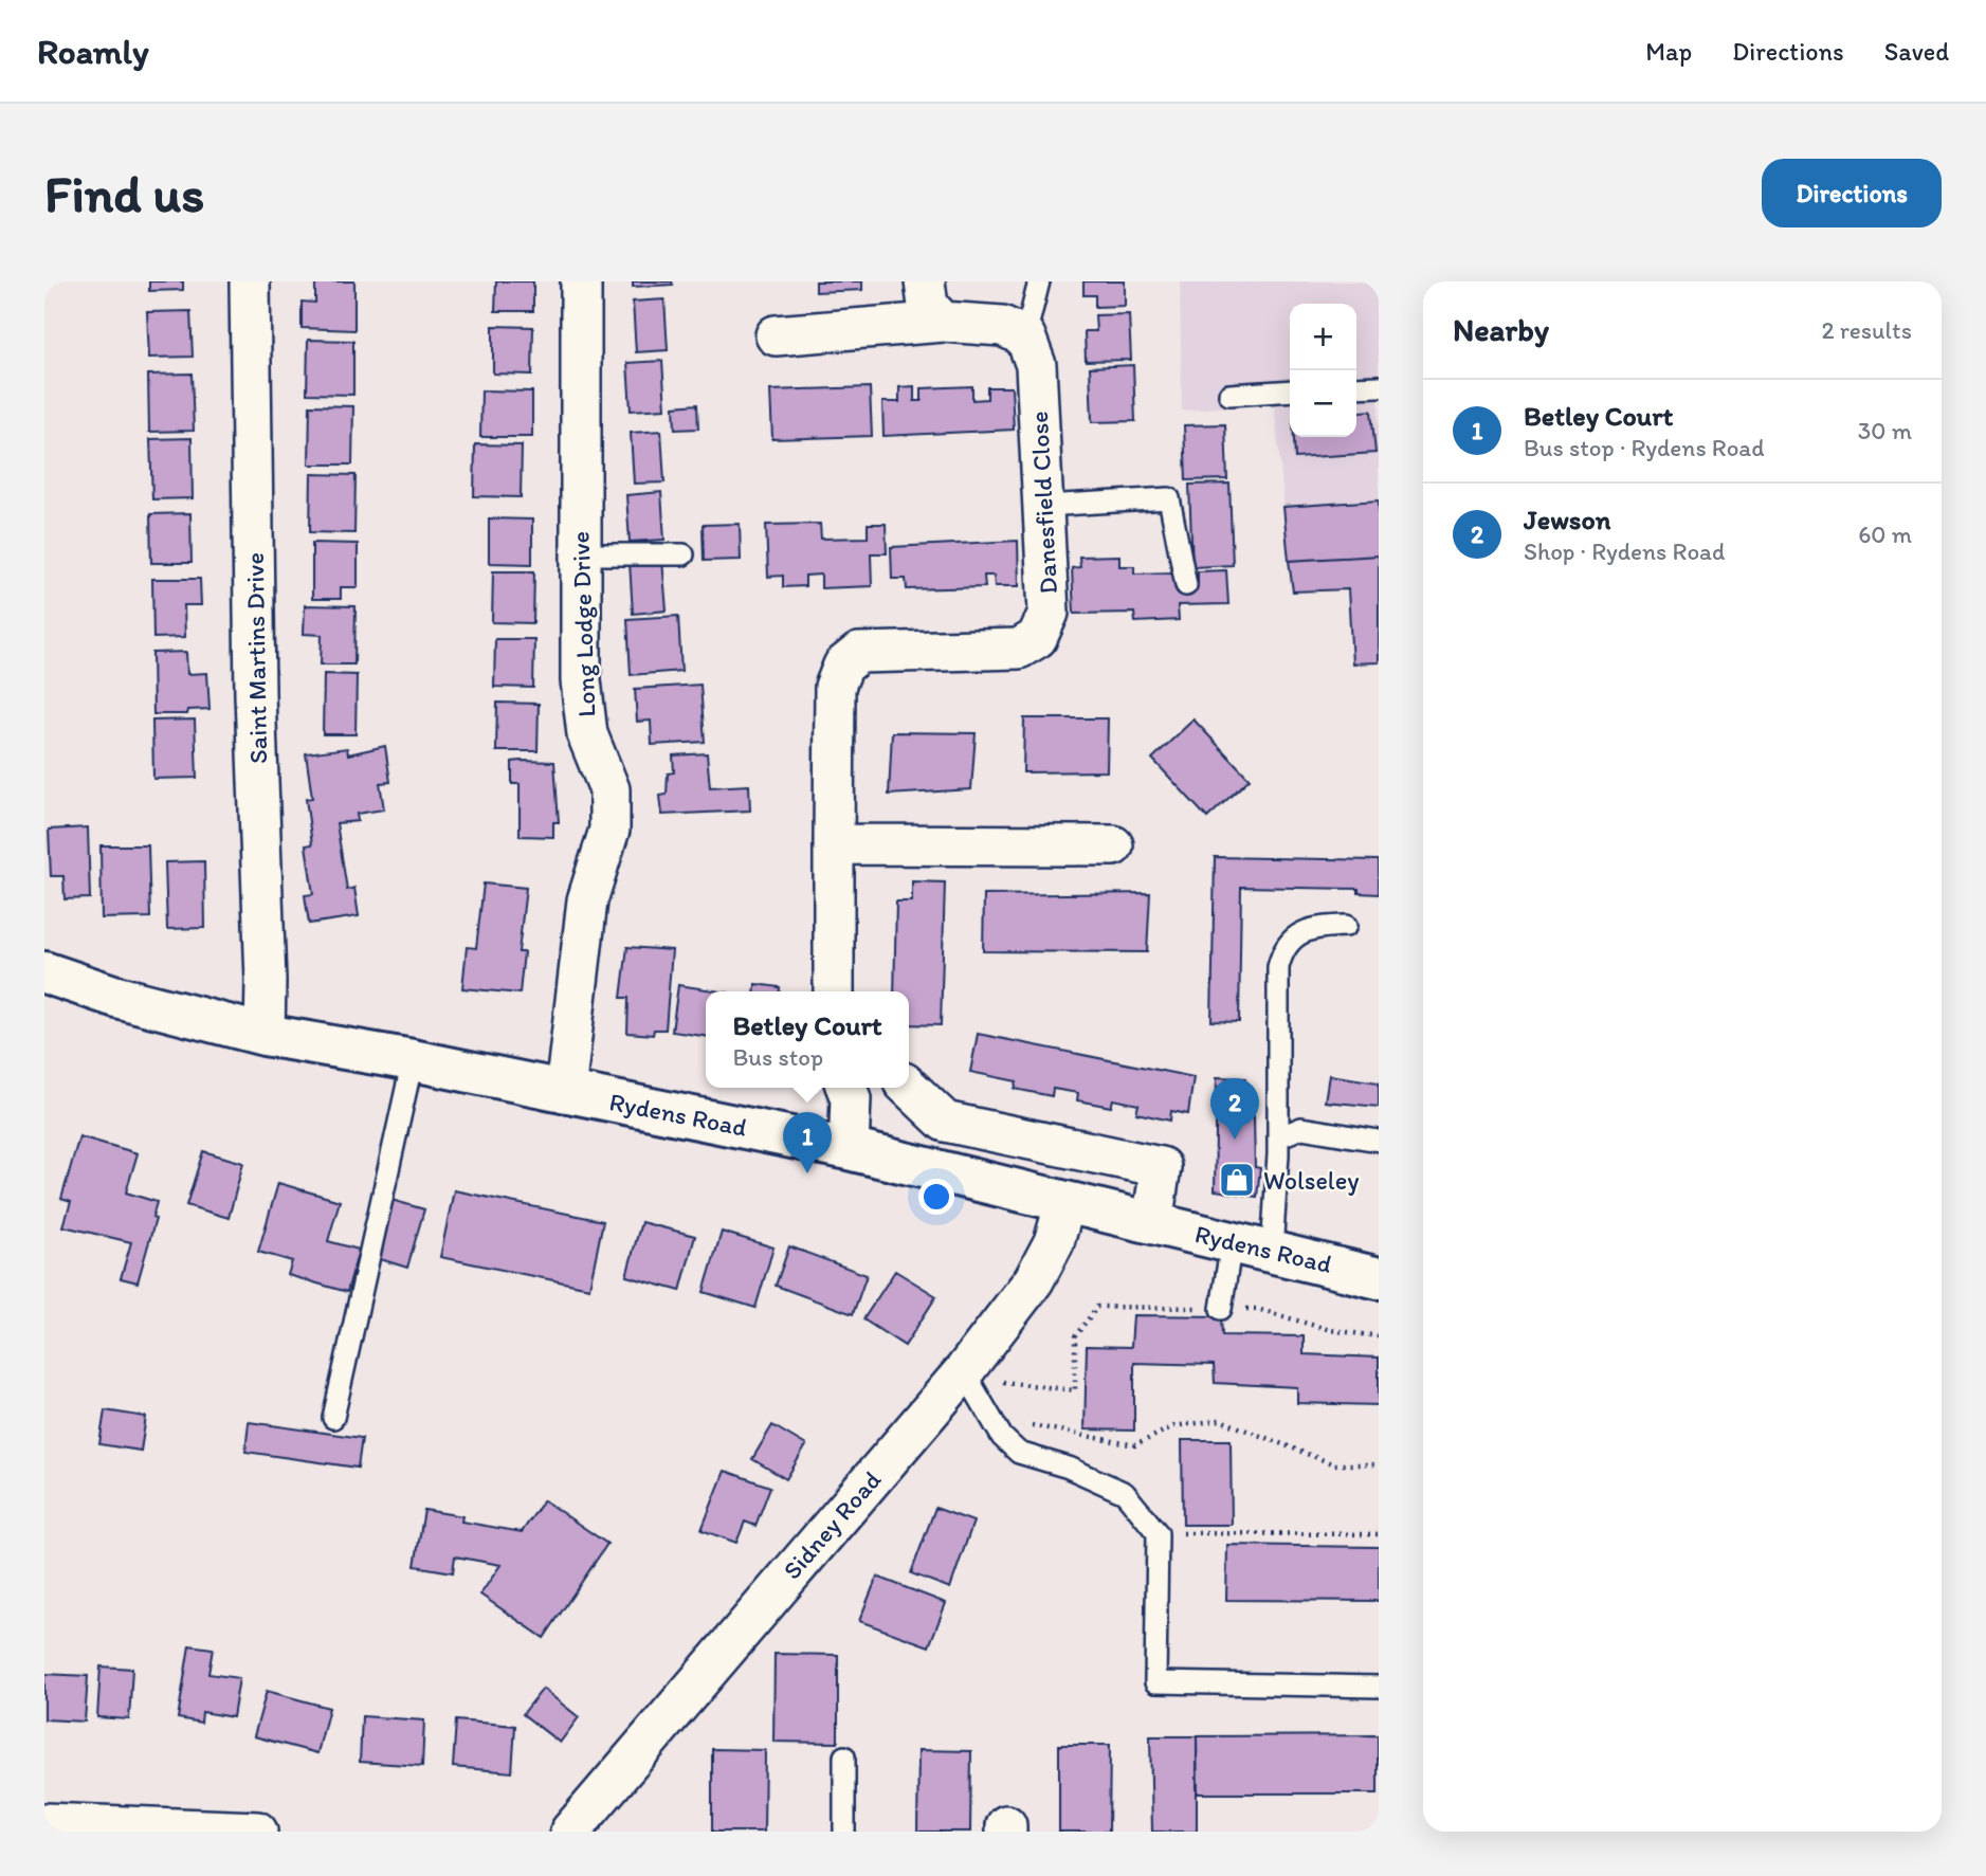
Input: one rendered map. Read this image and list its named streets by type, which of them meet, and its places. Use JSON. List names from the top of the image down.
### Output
{
  "streets": {
    "street": [
      "Danesfield Close",
      "Long Lodge Drive",
      "Saint Martins Drive",
      "Rydens Road",
      "Sidney Road"
    ]
  },
  "crossings": [
    ["Long Lodge Drive", "Rydens Road"],
    ["Saint Martins Drive", "Rydens Road"],
    ["Rydens Road", "Sidney Road"]
  ],
  "places": {
    "shop": ["Wolseley"]
  },
  "page": {
    "header": "Roamly",
    "nav": ["Map", "Directions", "Saved"],
    "buttons": "Directions",
    "title": "Find us",
    "heading": ["Nearby", "2 results"],
    "map_buttons": ["+", "−"],
    "list": [
      {
        "mark": "1",
        "name": "Betley Court",
        "note": "Bus stop · Rydens Road",
        "value": "30 m"
      },
      {
        "mark": "2",
        "name": "Jewson",
        "note": "Shop · Rydens Road",
        "value": "60 m"
      }
    ],
    "popup": ["Betley Court", "Bus stop"],
    "pins": ["2", "1"]
  }
}
